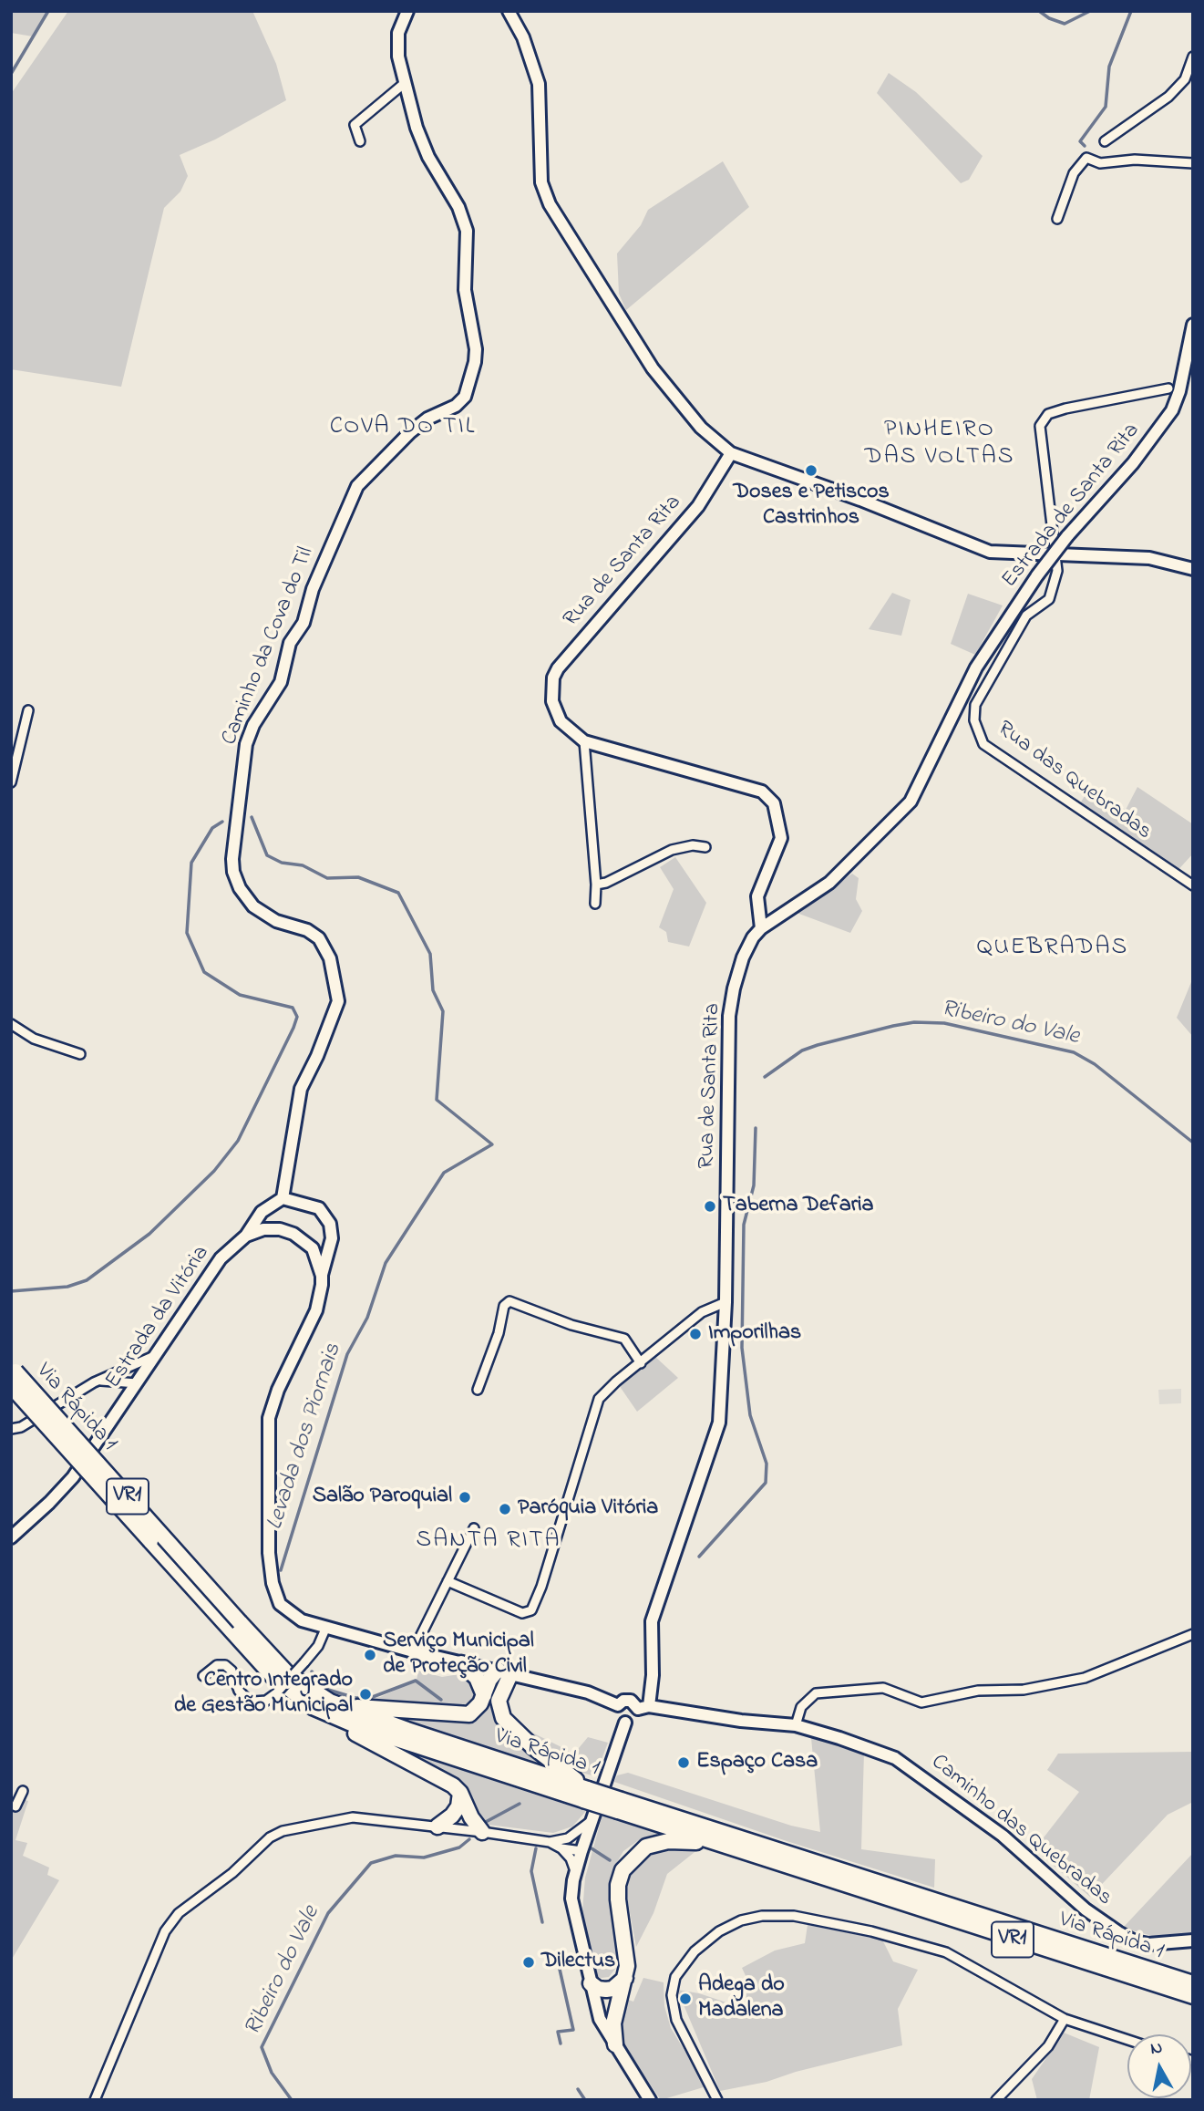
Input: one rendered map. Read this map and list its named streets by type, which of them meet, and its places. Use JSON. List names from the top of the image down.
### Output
{
  "streets": {
    "highway": ["Via Rápida 1", "VR1"],
    "street": [
      "Estrada de Santa Rita",
      "Rua de Santa Rita",
      "Caminho da Cova do Til",
      "Rua das Quebradas",
      "Estrada da Vitória",
      "Caminho das Quebradas"
    ]
  },
  "crossings": [
    ["Estrada de Santa Rita", "Rua de Santa Rita"],
    ["Rua de Santa Rita", "Caminho das Quebradas"]
  ],
  "districts": [
    "COVA DO TIL",
    "PINHEIRO DAS VOLTAS",
    "QUEBRADAS",
    "SANTA RITA"
  ],
  "water": ["Ribeiro do Vale", "Levada dos Piornais"],
  "places": [
    "Doses e Petiscos Castrinhos",
    "Taberna Defaria",
    "Imporilhas",
    "Salão Paroquial",
    "Paróquia Vitória",
    "Serviço Municipal de Proteção Civil",
    "Centro Integrado de Gestão Municipal",
    "Espaço Casa",
    "Dilectus",
    "Adega do Madalena"
  ],
  "north": "top"
}
